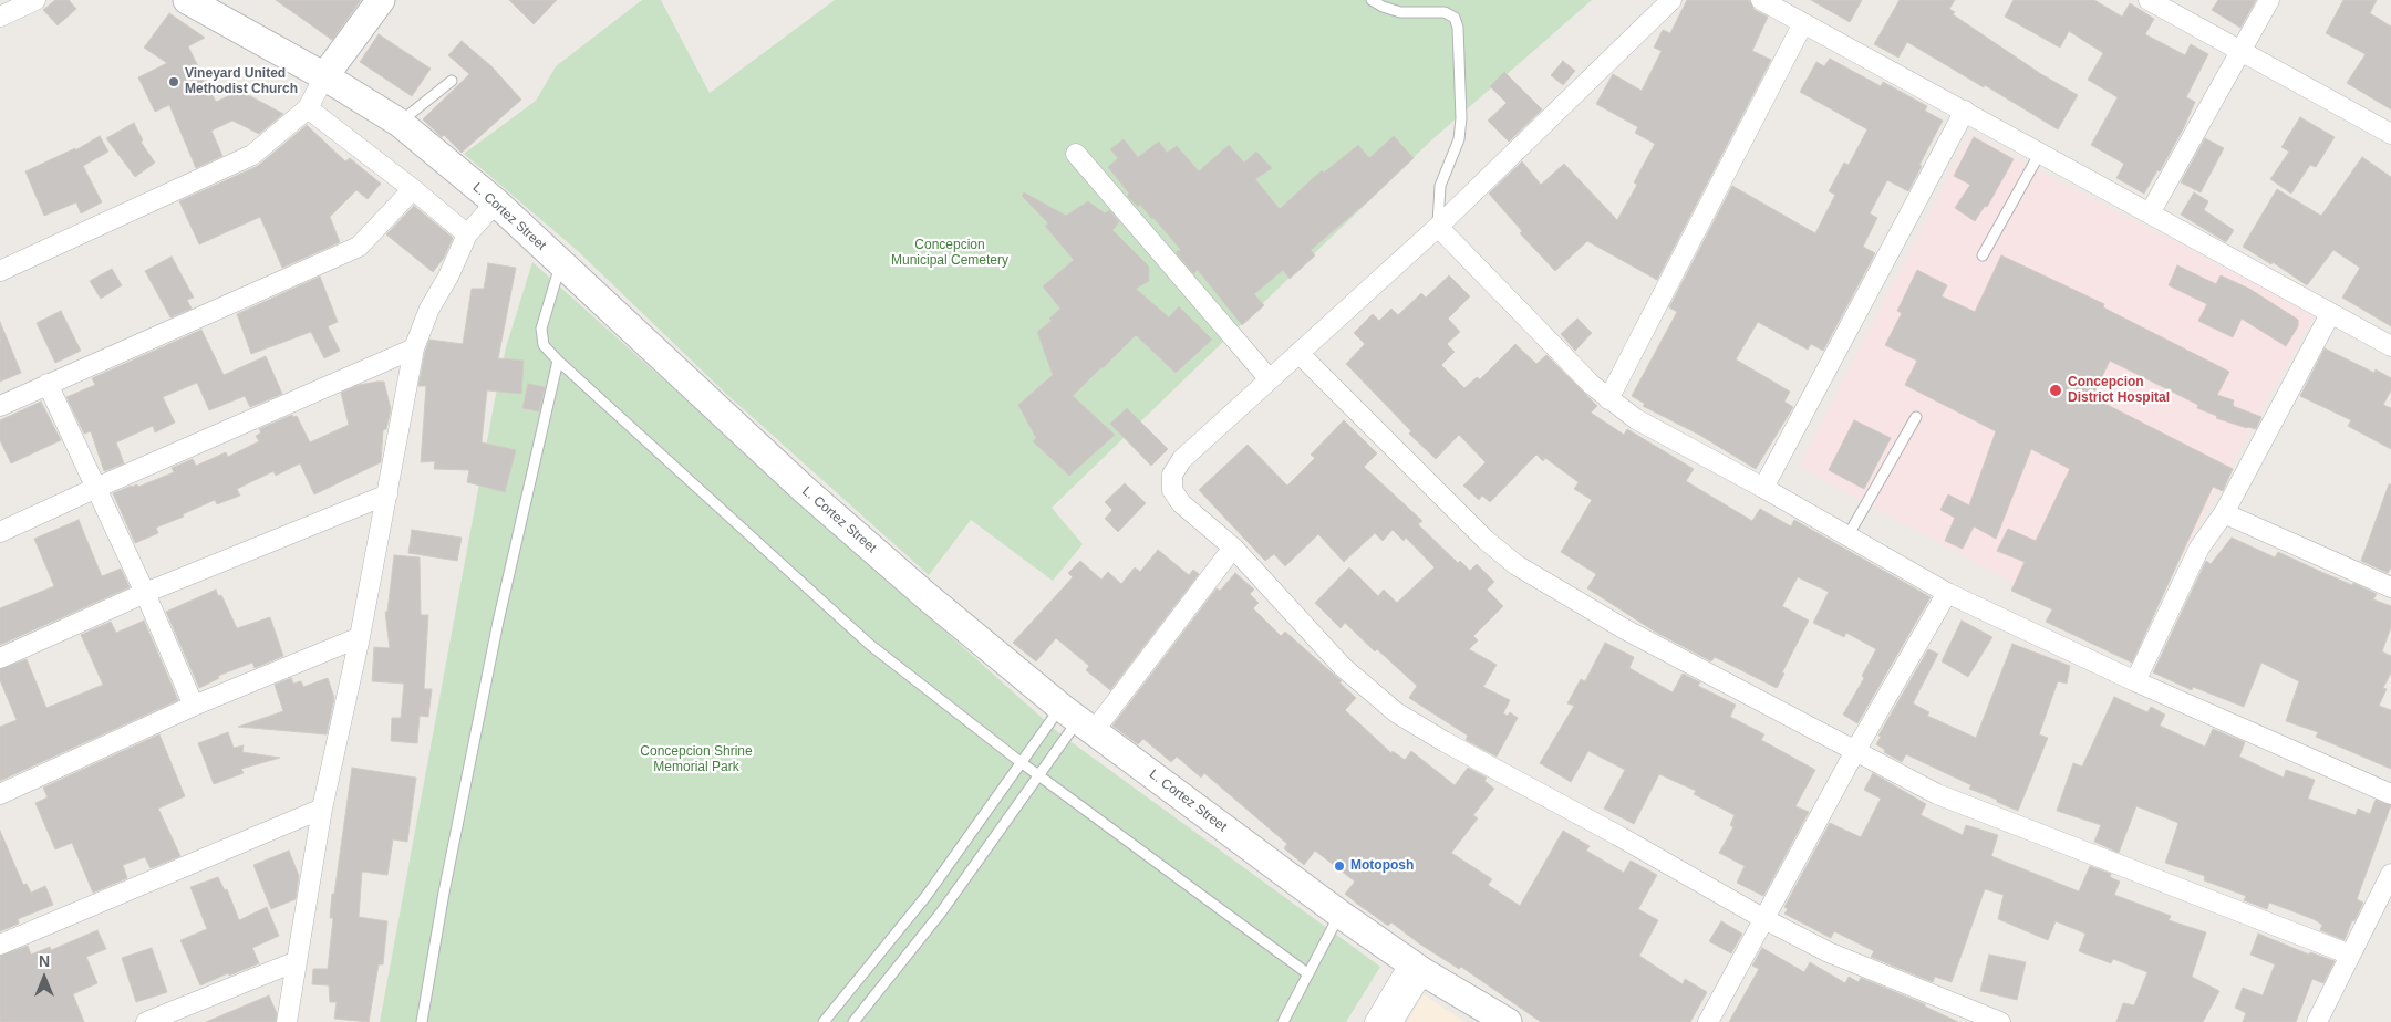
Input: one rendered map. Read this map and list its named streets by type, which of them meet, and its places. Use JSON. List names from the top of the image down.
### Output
{
  "streets": {
    "main road": ["L. Cortez Street"]
  },
  "parks": ["Concepcion Municipal Cemetery", "Concepcion Shrine Memorial Park"],
  "places": ["Vineyard United Methodist Church", "Concepcion District Hospital", "Motoposh"],
  "north": "top"
}
